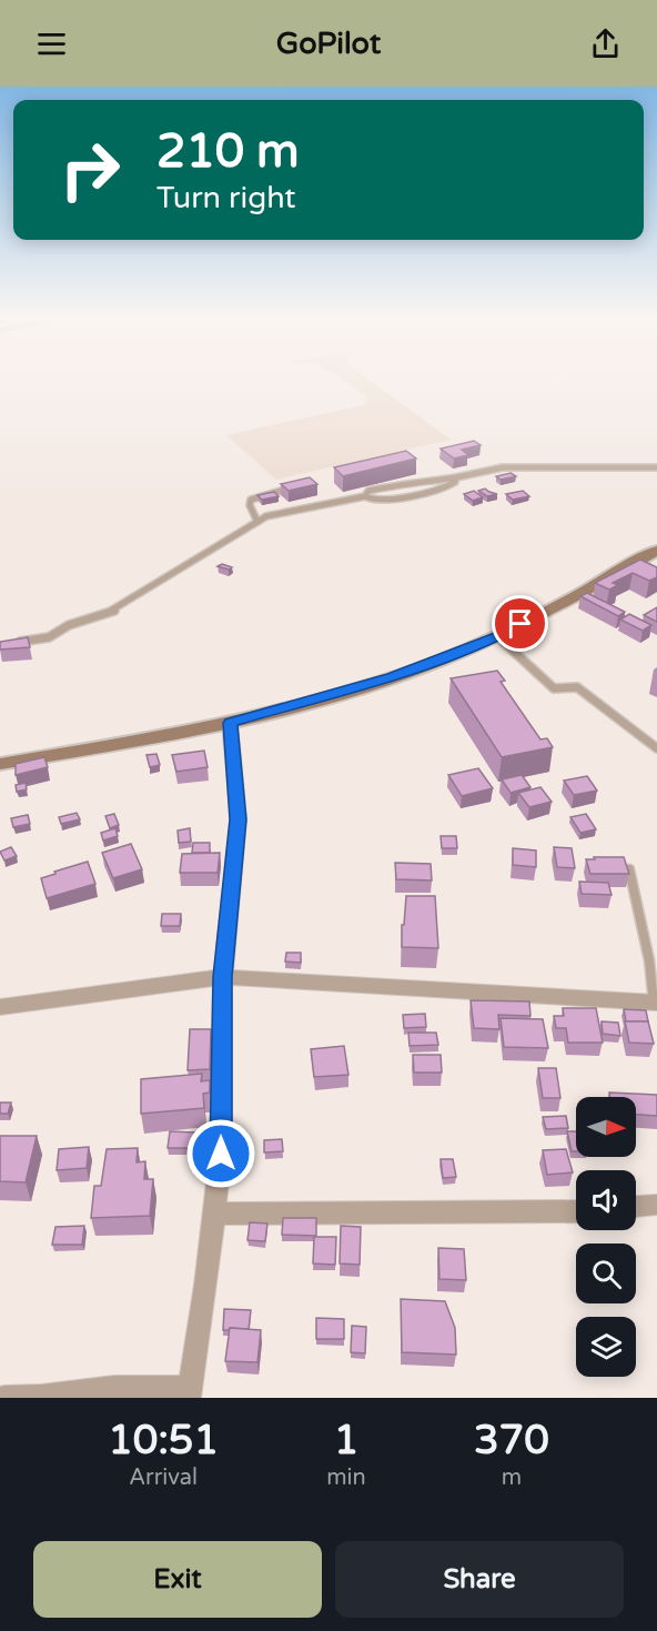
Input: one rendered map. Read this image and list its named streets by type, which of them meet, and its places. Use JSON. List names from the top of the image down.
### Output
{
  "north": "right",
  "page": {
    "header": "GoPilot",
    "turn": ["210 m", "Turn right"],
    "eta": [
      "10:51",
      "Arrival",
      "1",
      "min",
      "370",
      "m"
    ],
    "buttons": ["Exit", "Share"]
  }
}
